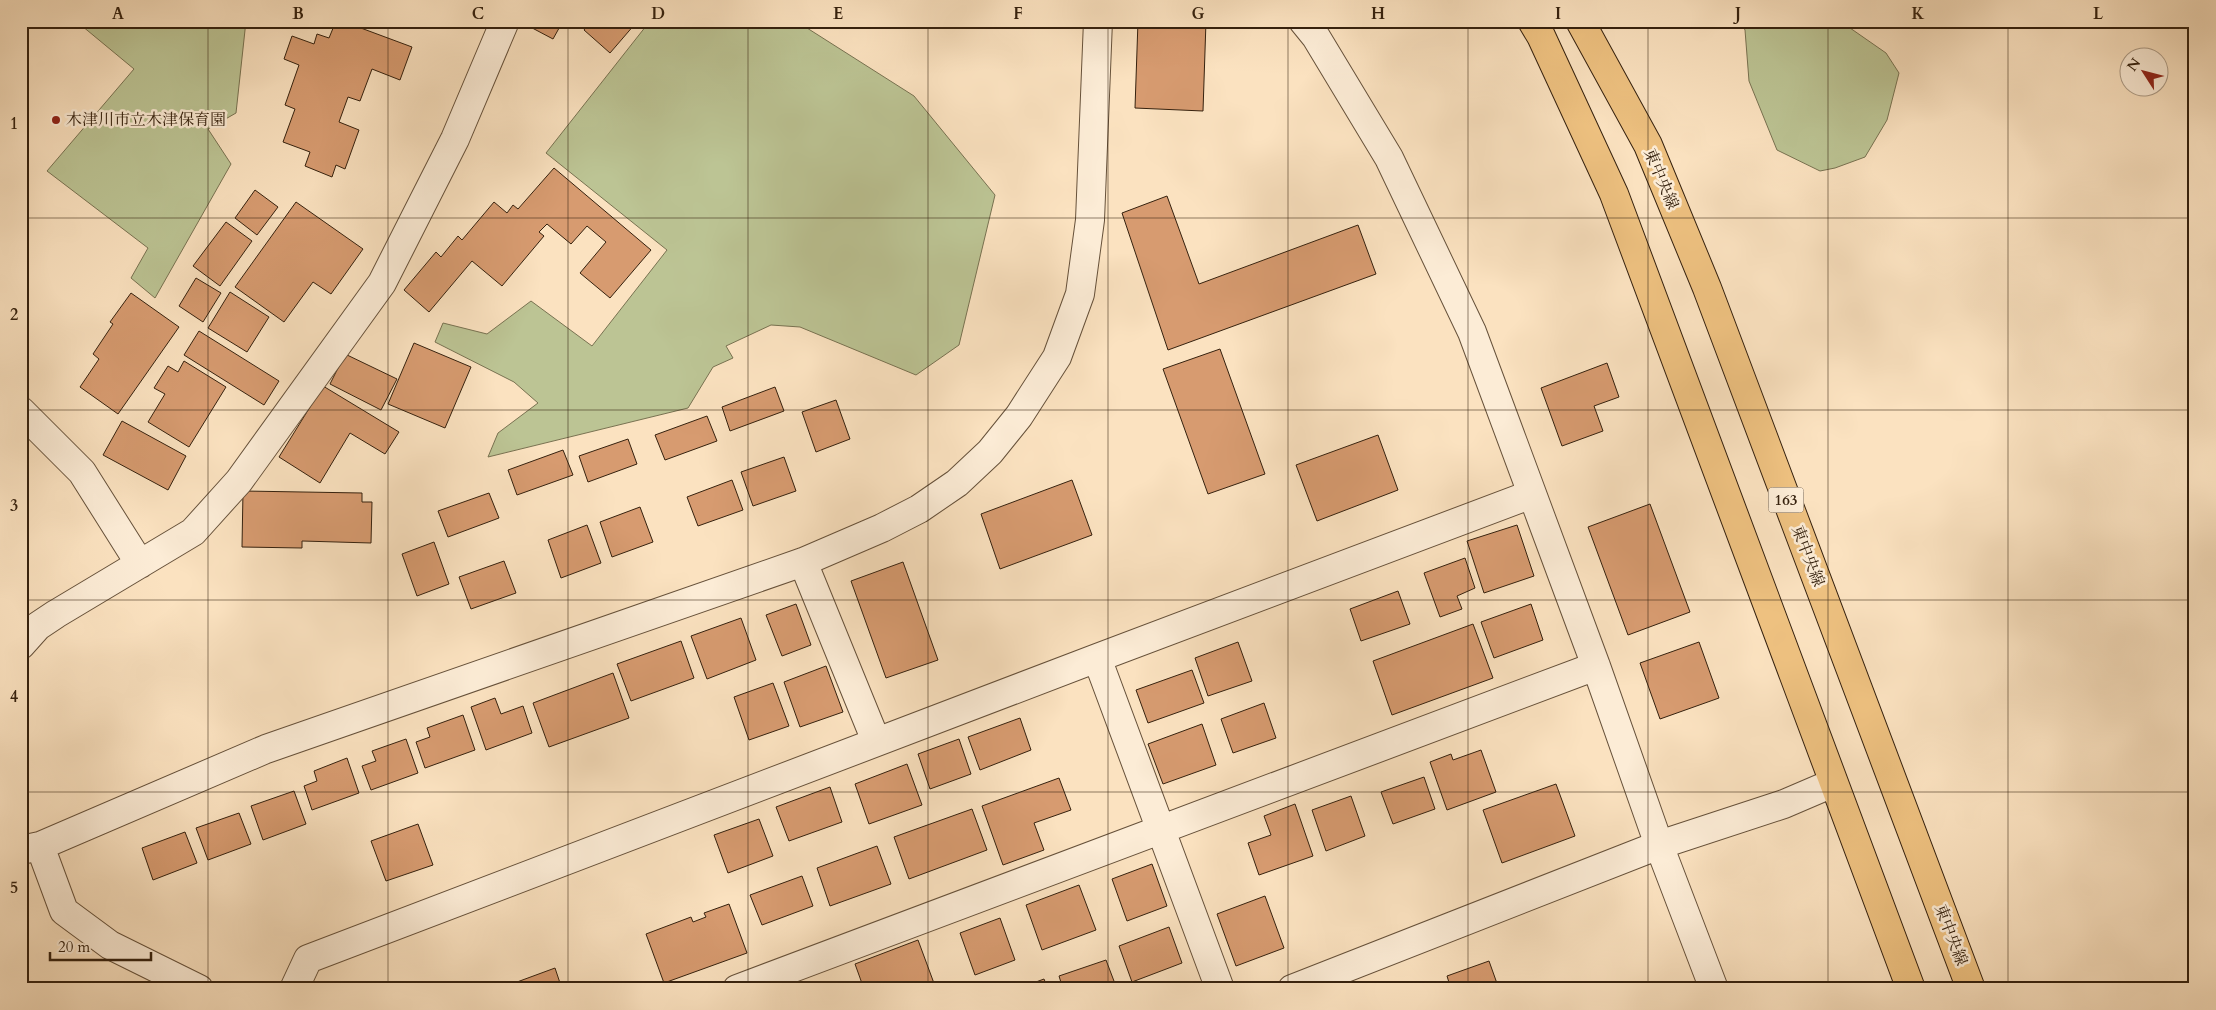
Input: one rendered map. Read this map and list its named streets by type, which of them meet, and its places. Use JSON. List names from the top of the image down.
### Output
{
  "streets": {
    "highway": ["東中央線", "163"]
  },
  "places": ["木津川市立木津保育園"],
  "scale_bar": "20 m",
  "north": "top left",
  "grid": {
    "columns": [
      "A",
      "B",
      "C",
      "D",
      "E",
      "F",
      "G",
      "H",
      "I",
      "J",
      "K",
      "L"
    ],
    "rows": [
      "1",
      "2",
      "3",
      "4",
      "5"
    ]
  }
}
